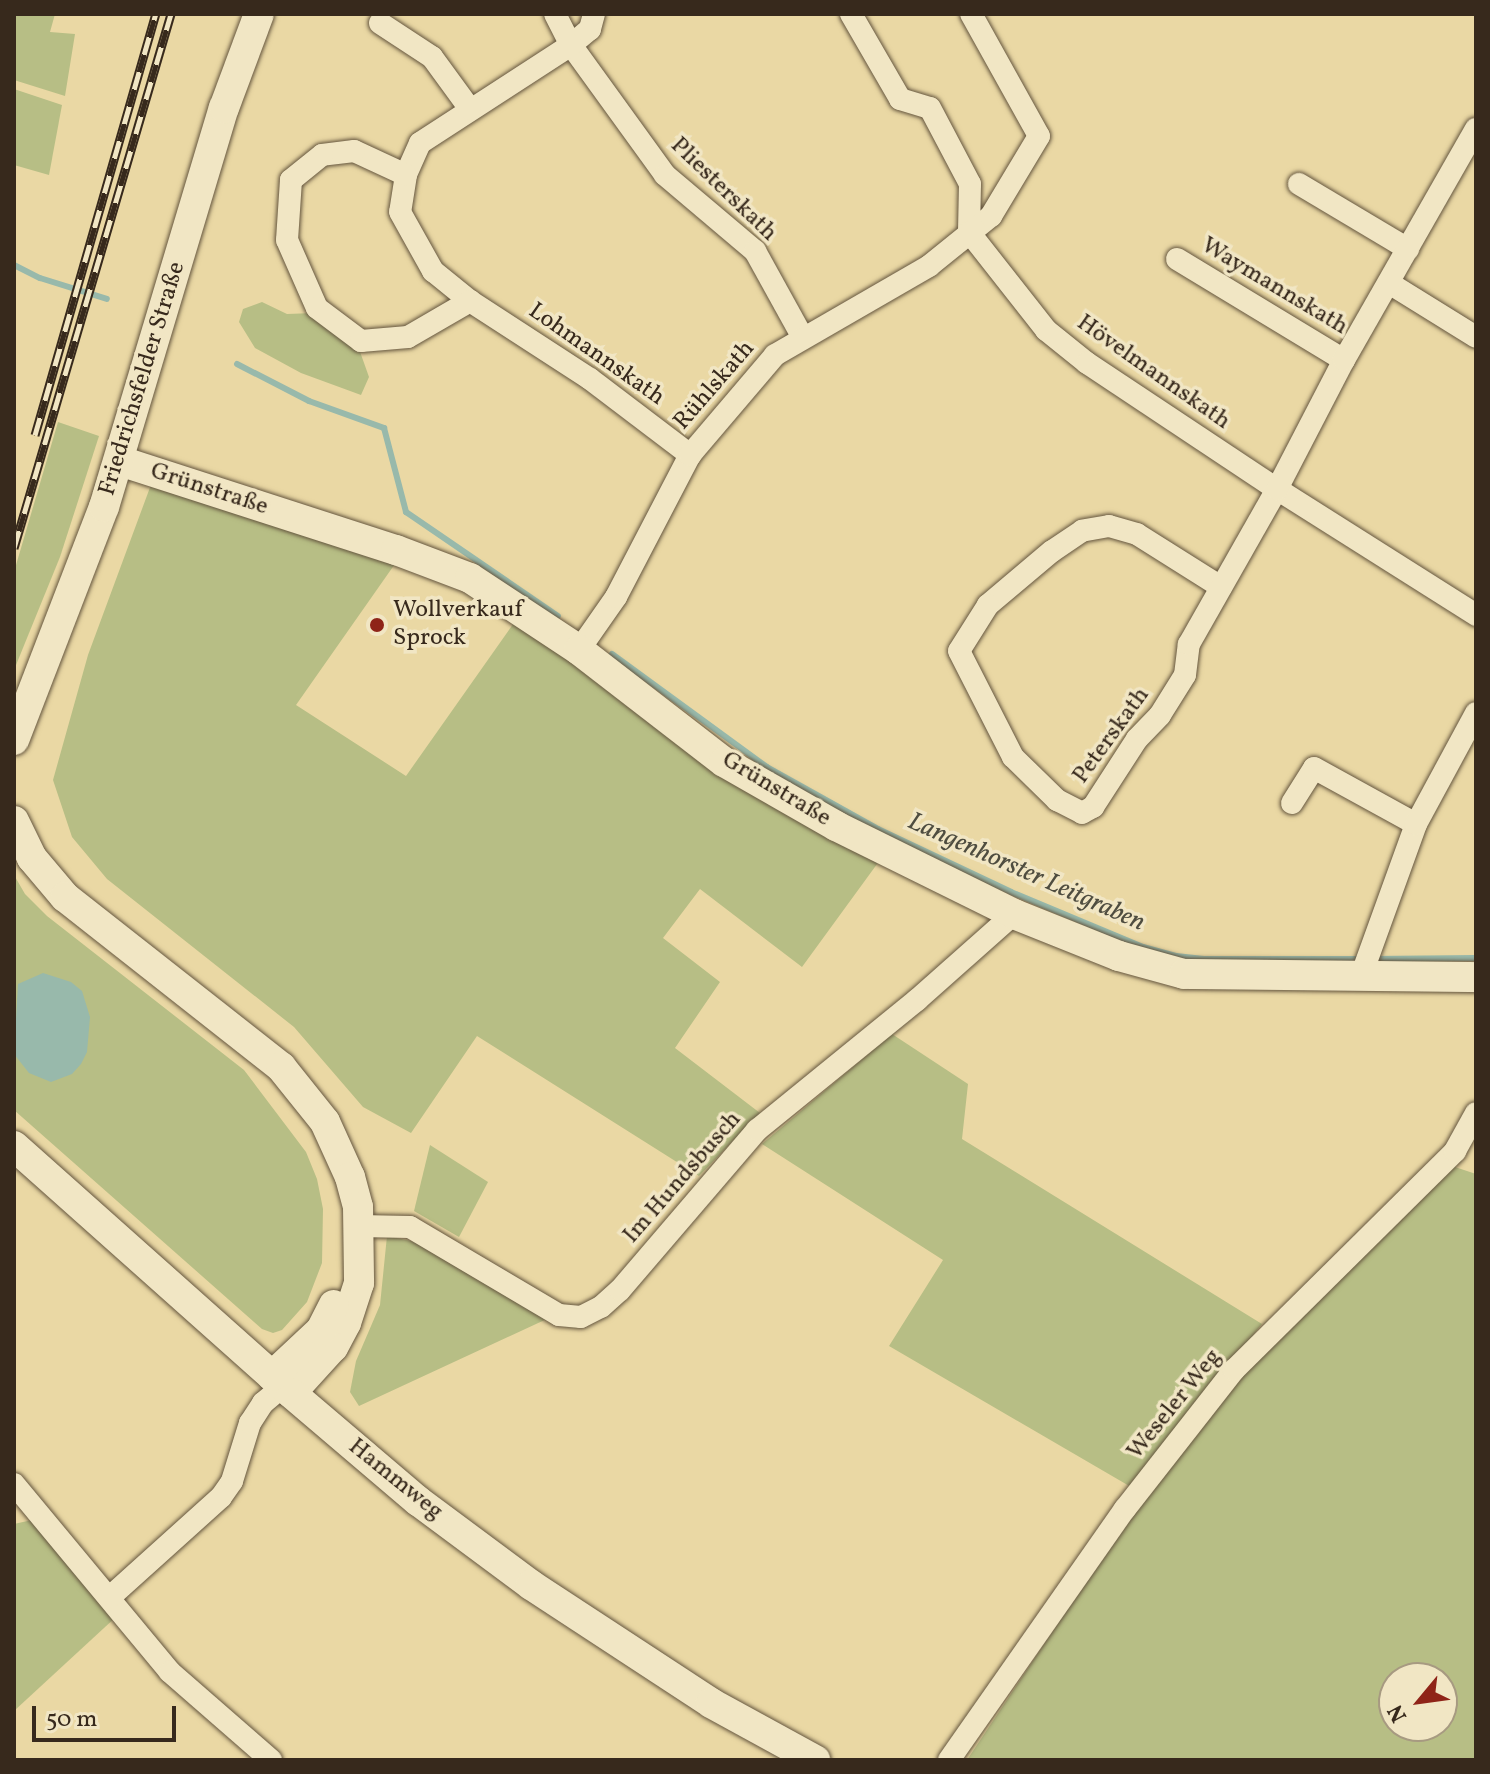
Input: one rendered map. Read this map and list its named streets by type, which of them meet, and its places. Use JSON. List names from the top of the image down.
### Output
{
  "streets": {
    "main road": ["Friedrichsfelder Straße", "Grünstraße", "Hammweg"],
    "street": [
      "Pliesterskath",
      "Waymannskath",
      "Lohmannskath",
      "Hövelmannskath",
      "Rühlskath",
      "Peterskath",
      "Im Hundsbusch",
      "Weseler Weg"
    ]
  },
  "crossings": [
    ["Pliesterskath", "Lohmannskath"],
    ["Pliesterskath", "Rühlskath"],
    ["Waymannskath", "Hövelmannskath"],
    ["Waymannskath", "Peterskath"],
    ["Lohmannskath", "Rühlskath"],
    ["Hövelmannskath", "Rühlskath"],
    ["Hövelmannskath", "Peterskath"],
    ["Friedrichsfelder Straße", "Grünstraße"],
    ["Rühlskath", "Grünstraße"],
    ["Grünstraße", "Im Hundsbusch"]
  ],
  "water": ["Langenhorster Leitgraben"],
  "places": ["Wollverkauf Sprock"],
  "scale_bar": "50 m",
  "north": "bottom left"
}
